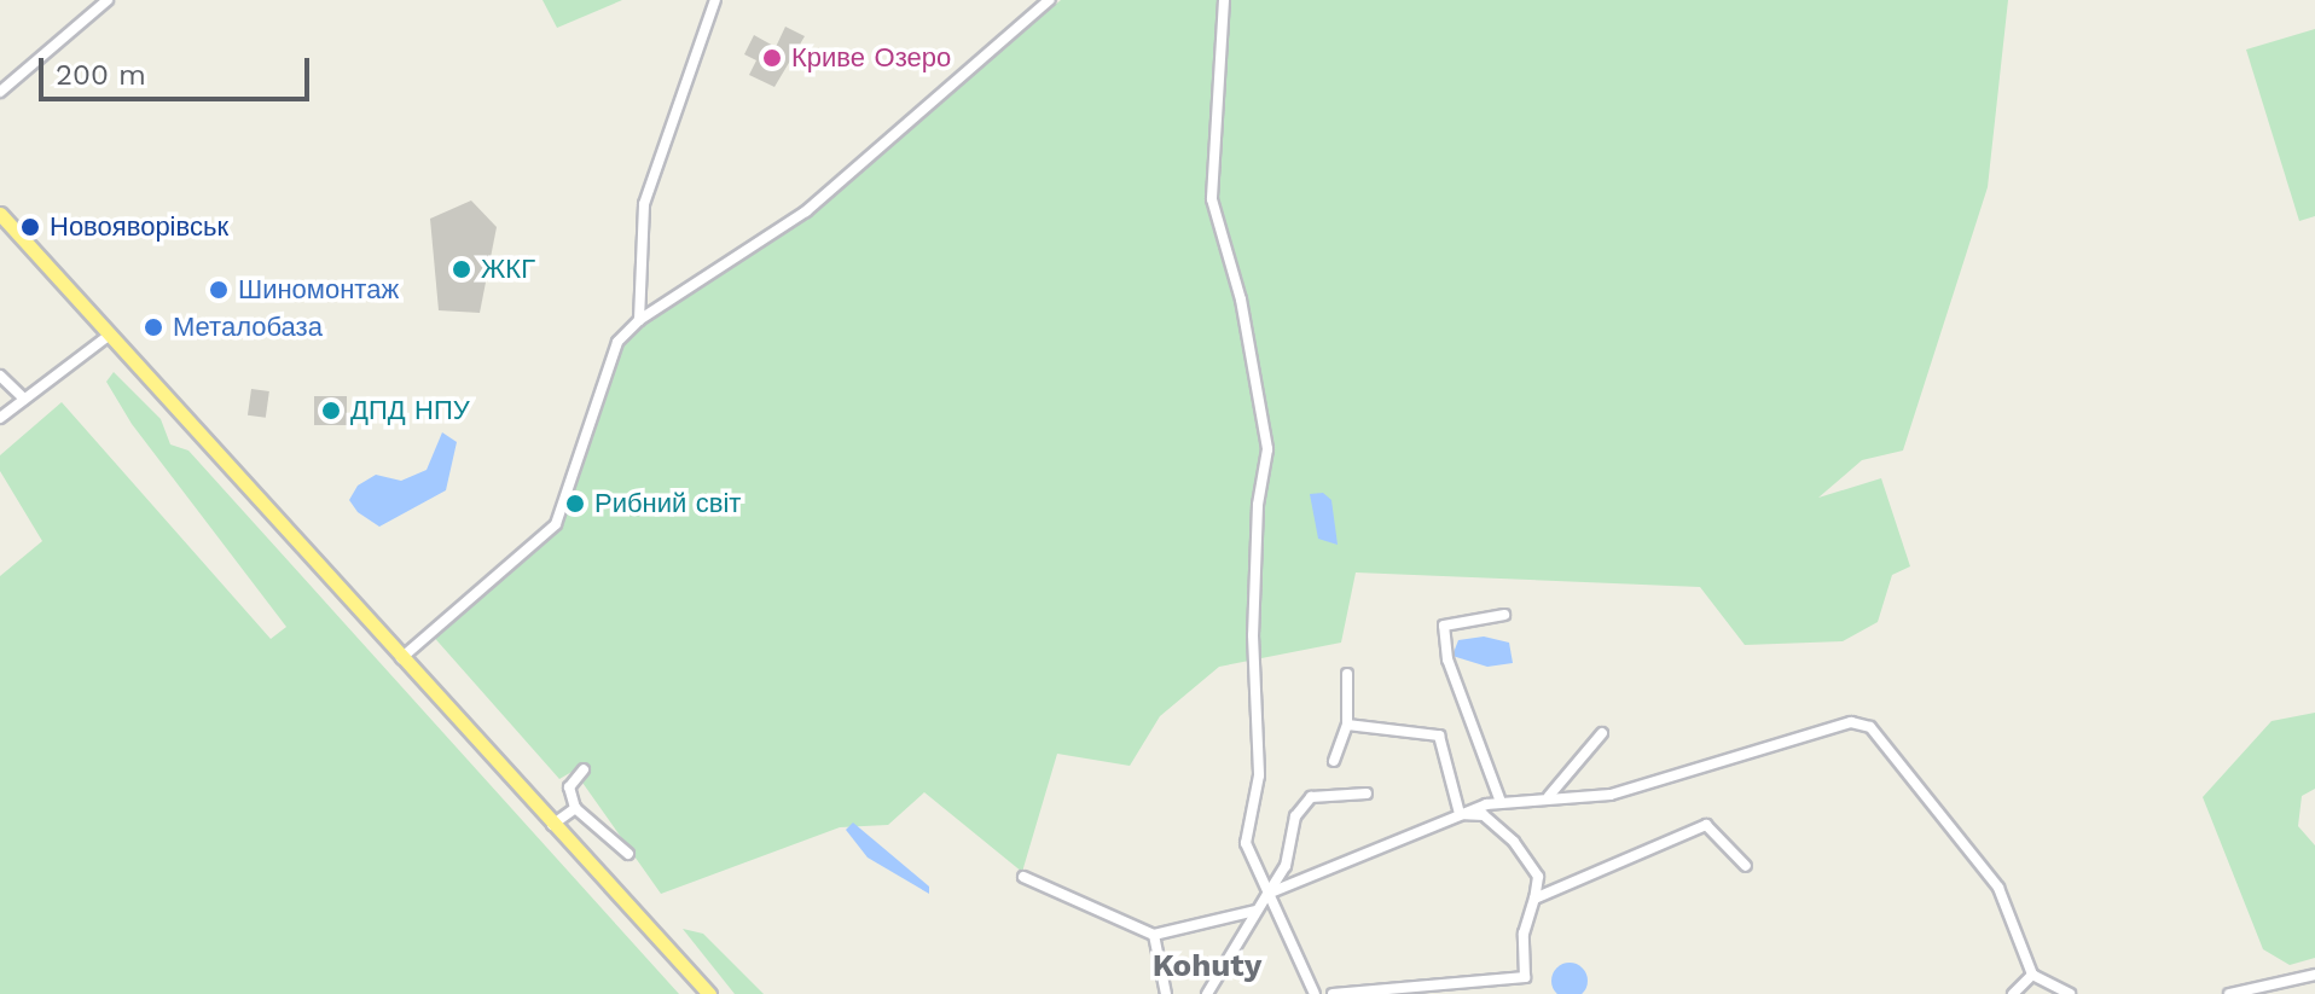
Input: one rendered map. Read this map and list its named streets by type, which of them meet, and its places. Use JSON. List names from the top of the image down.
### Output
{
  "districts": ["Kohuty"],
  "places": [
    "Криве Озеро",
    "Новояворівськ",
    "ЖКГ",
    "Шиномонтаж",
    "Металобаза",
    "ДПД НПУ",
    "Рибний світ"
  ],
  "scale_bar": "200 m"
}
